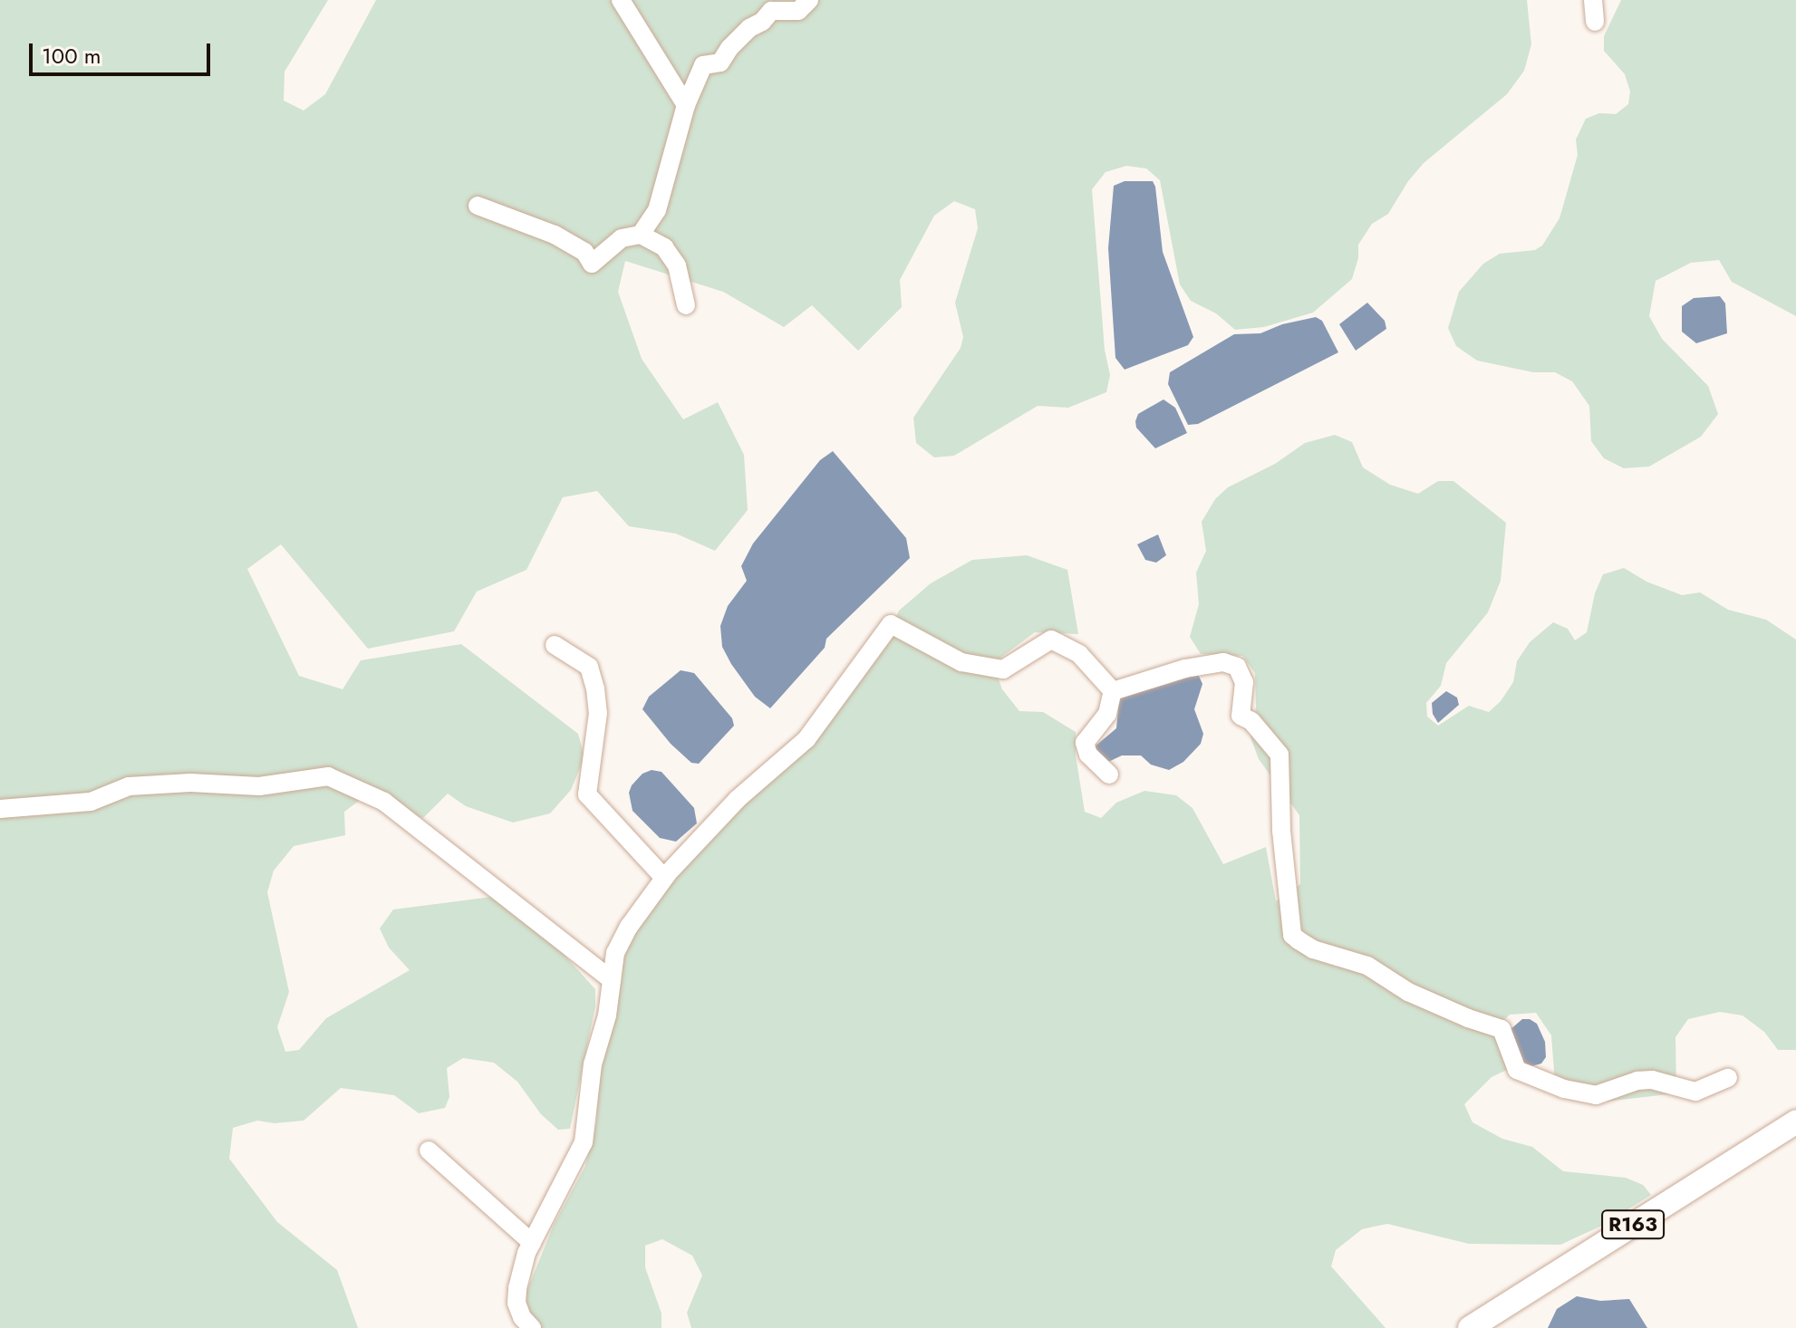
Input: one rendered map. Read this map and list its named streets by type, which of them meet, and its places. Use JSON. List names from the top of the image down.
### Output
{
  "streets": {
    "main road": ["R163"]
  },
  "scale_bar": "100 m"
}
